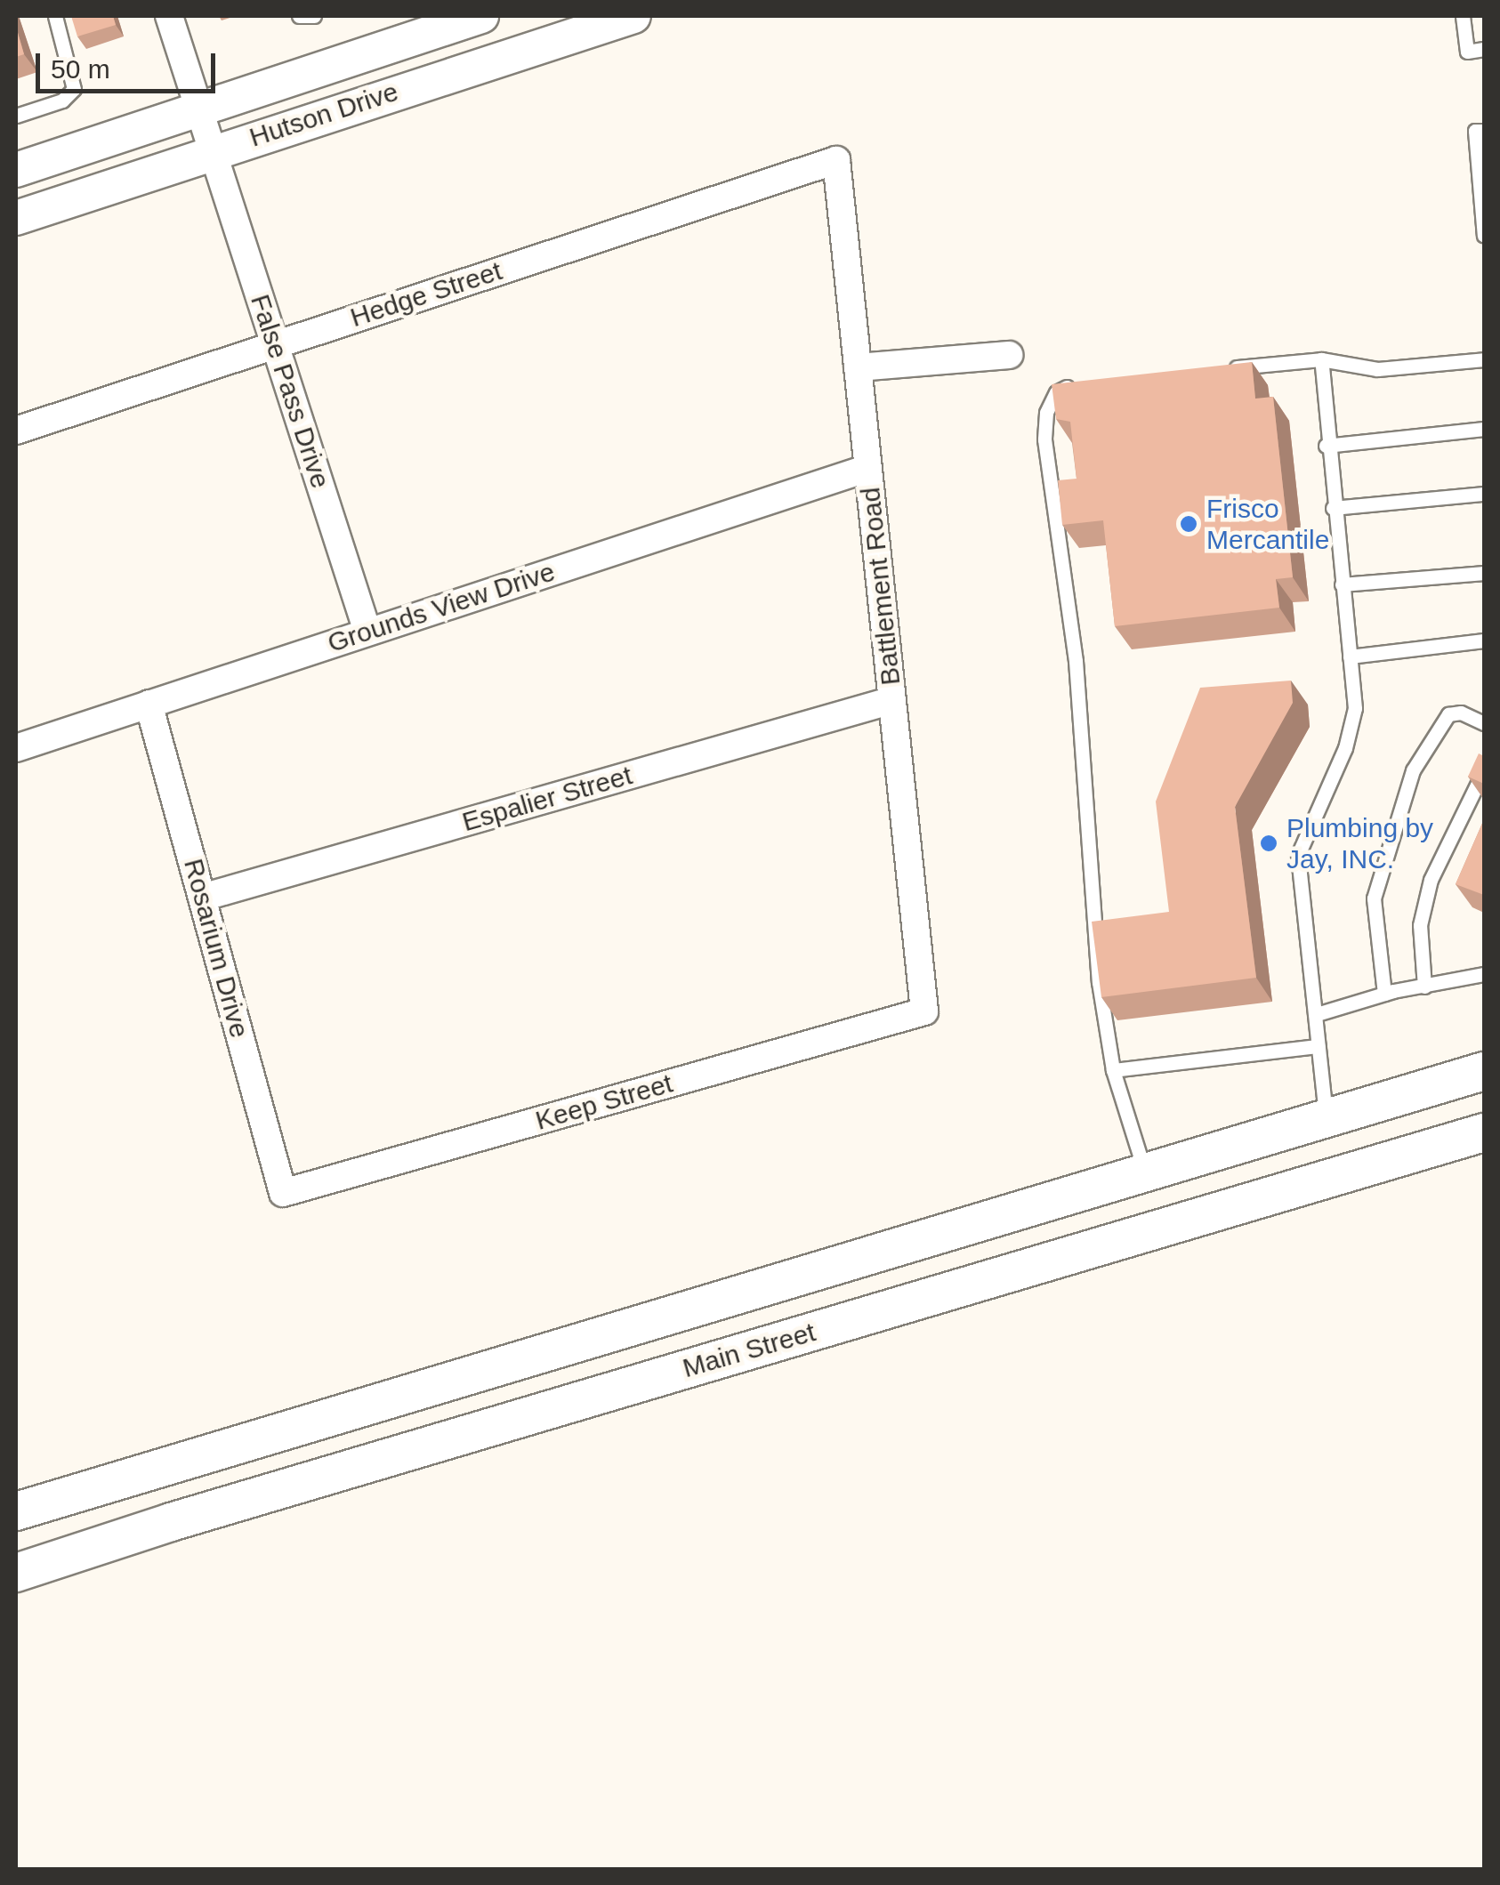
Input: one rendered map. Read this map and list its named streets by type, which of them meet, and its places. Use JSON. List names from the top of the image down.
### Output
{
  "streets": {
    "main road": ["Main Street"],
    "street": [
      "Hutson Drive",
      "Hedge Street",
      "False Pass Drive",
      "Battlement Road",
      "Grounds View Drive",
      "Espalier Street",
      "Rosarium Drive",
      "Keep Street"
    ]
  },
  "crossings": [
    ["Hutson Drive", "False Pass Drive"],
    ["Hedge Street", "False Pass Drive"],
    ["Hedge Street", "Battlement Road"],
    ["False Pass Drive", "Grounds View Drive"],
    ["Battlement Road", "Grounds View Drive"],
    ["Battlement Road", "Espalier Street"],
    ["Battlement Road", "Keep Street"],
    ["Grounds View Drive", "Rosarium Drive"],
    ["Espalier Street", "Rosarium Drive"],
    ["Rosarium Drive", "Keep Street"]
  ],
  "places": ["Frisco Mercantile", "Plumbing by Jay, INC."],
  "scale_bar": "50 m"
}
